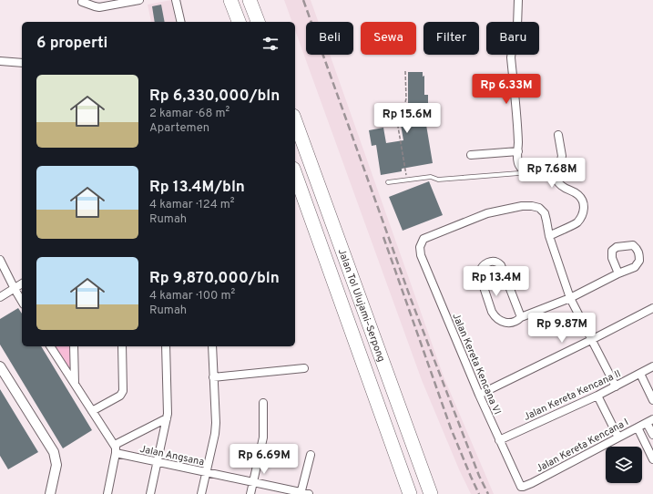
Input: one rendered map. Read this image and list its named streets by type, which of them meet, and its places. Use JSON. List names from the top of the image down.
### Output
{
  "streets": {
    "highway": ["Jalan Tol Ulujami–Serpong"],
    "street": [
      "Jalan Kereta Kencana VI",
      "Jalan Kereta Kencana II",
      "Jalan Kereta Kencana I",
      "Jalan Angsana"
    ]
  },
  "crossings": [
    ["Jalan Kereta Kencana VI", "Jalan Kereta Kencana II"],
    ["Jalan Kereta Kencana VI", "Jalan Kereta Kencana I"]
  ],
  "page": {
    "chip": [
      "Beli",
      "Sewa",
      "Filter",
      "Baru"
    ],
    "heading": "6 properti",
    "list": [
      {
        "name": "Rp 6,330,000/bln",
        "note": "2 kamar · 68 m² · Apartemen"
      },
      {
        "name": "Rp 13.4M/bln",
        "note": "4 kamar · 124 m² · Rumah"
      },
      {
        "name": "Rp 9,870,000/bln",
        "note": "4 kamar · 100 m² · Rumah"
      }
    ],
    "price": [
      "Rp 6.33M",
      "Rp 15.6M",
      "Rp 7.68M",
      "Rp 13.4M",
      "Rp 9.87M",
      "Rp 6.69M"
    ]
  }
}
